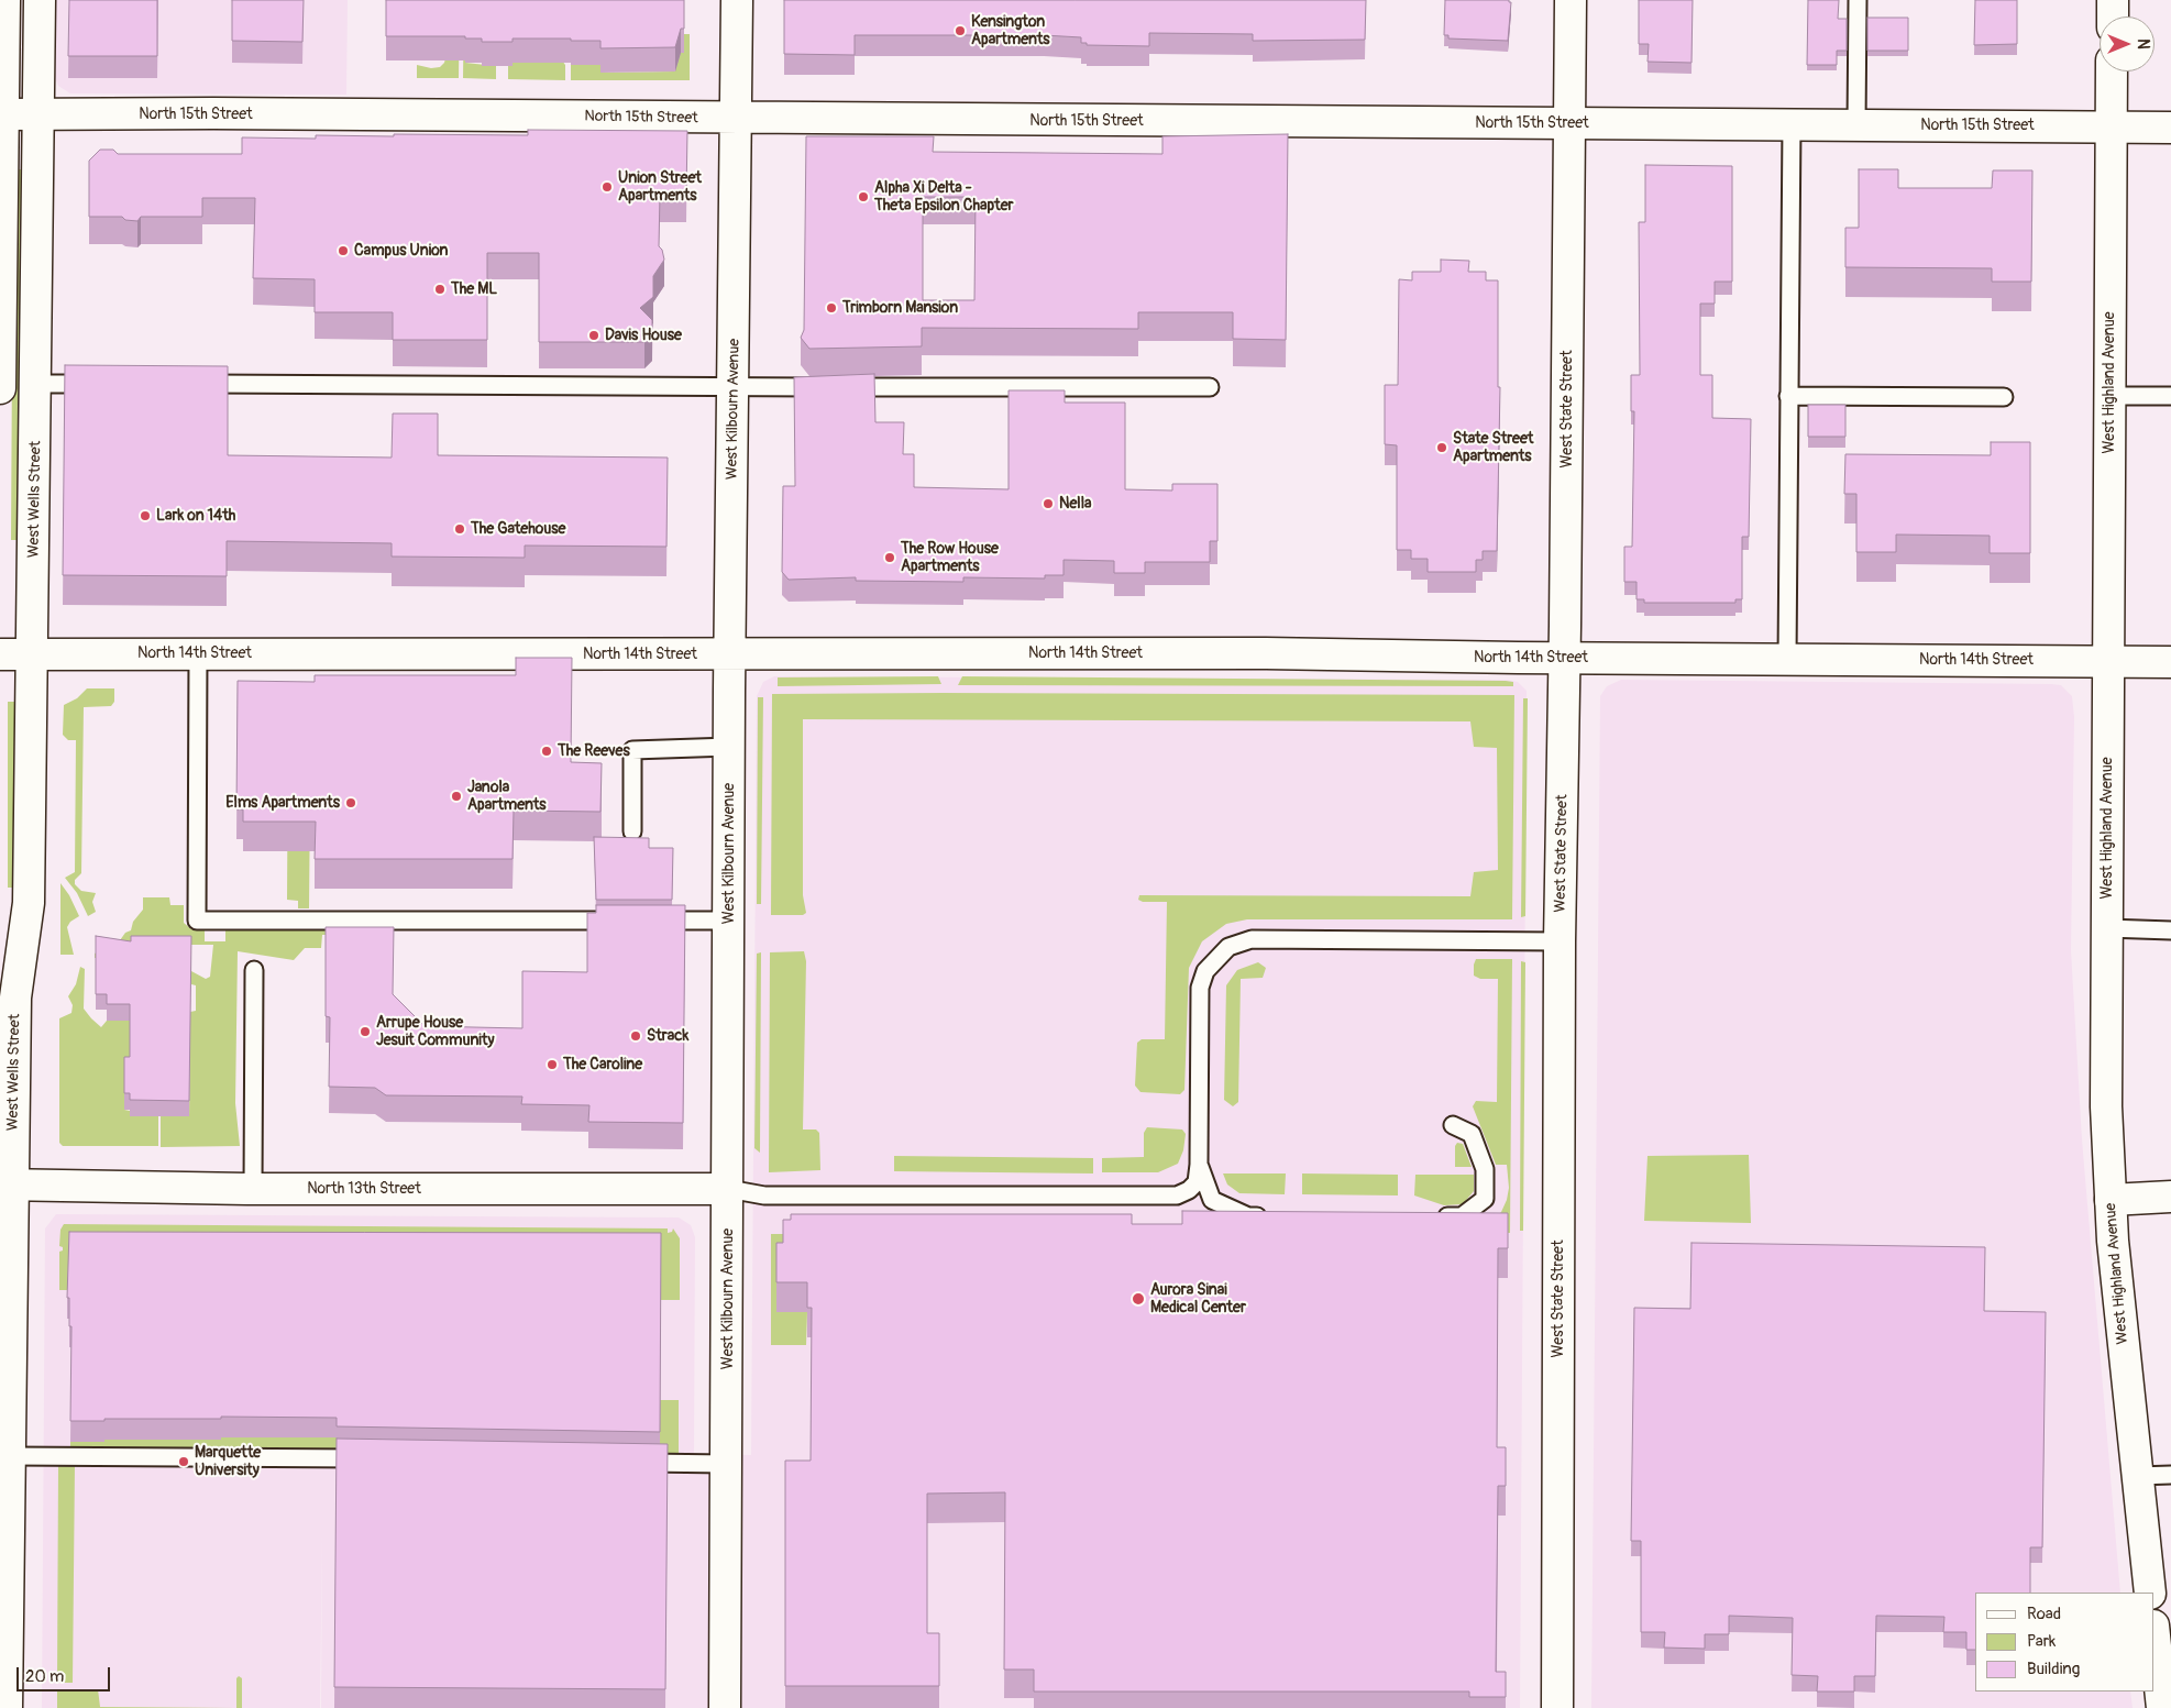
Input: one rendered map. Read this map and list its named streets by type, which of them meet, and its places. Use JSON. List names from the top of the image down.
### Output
{
  "streets": {
    "street": [
      "North 15th Street",
      "West Highland Avenue",
      "West Kilbourn Avenue",
      "West State Street",
      "West Wells Street",
      "North 14th Street",
      "North 13th Street"
    ]
  },
  "crossings": [
    ["North 15th Street", "West Highland Avenue"],
    ["North 15th Street", "West Kilbourn Avenue"],
    ["North 15th Street", "West State Street"],
    ["North 15th Street", "West Wells Street"],
    ["West Highland Avenue", "North 14th Street"],
    ["West Kilbourn Avenue", "North 14th Street"],
    ["West Kilbourn Avenue", "North 13th Street"],
    ["West State Street", "North 14th Street"],
    ["West Wells Street", "North 14th Street"],
    ["West Wells Street", "North 13th Street"]
  ],
  "places": [
    "Kensington Apartments",
    "Union Street Apartments",
    "Alpha Xi Delta - Theta Epsilon Chapter",
    "Campus Union",
    "The ML",
    "Trimborn Mansion",
    "Davis House",
    "State Street Apartments",
    "Nella",
    "Lark on 14th",
    "The Gatehouse",
    "The Row House Apartments",
    "The Reeves",
    "Janola Apartments",
    "Elms Apartments",
    "Arrupe House Jesuit Community",
    "Strack",
    "The Caroline",
    "Aurora Sinai Medical Center",
    "Marquette University"
  ],
  "legend": ["Road", "Park", "Building"],
  "scale_bar": "20 m",
  "north": "right"
}
